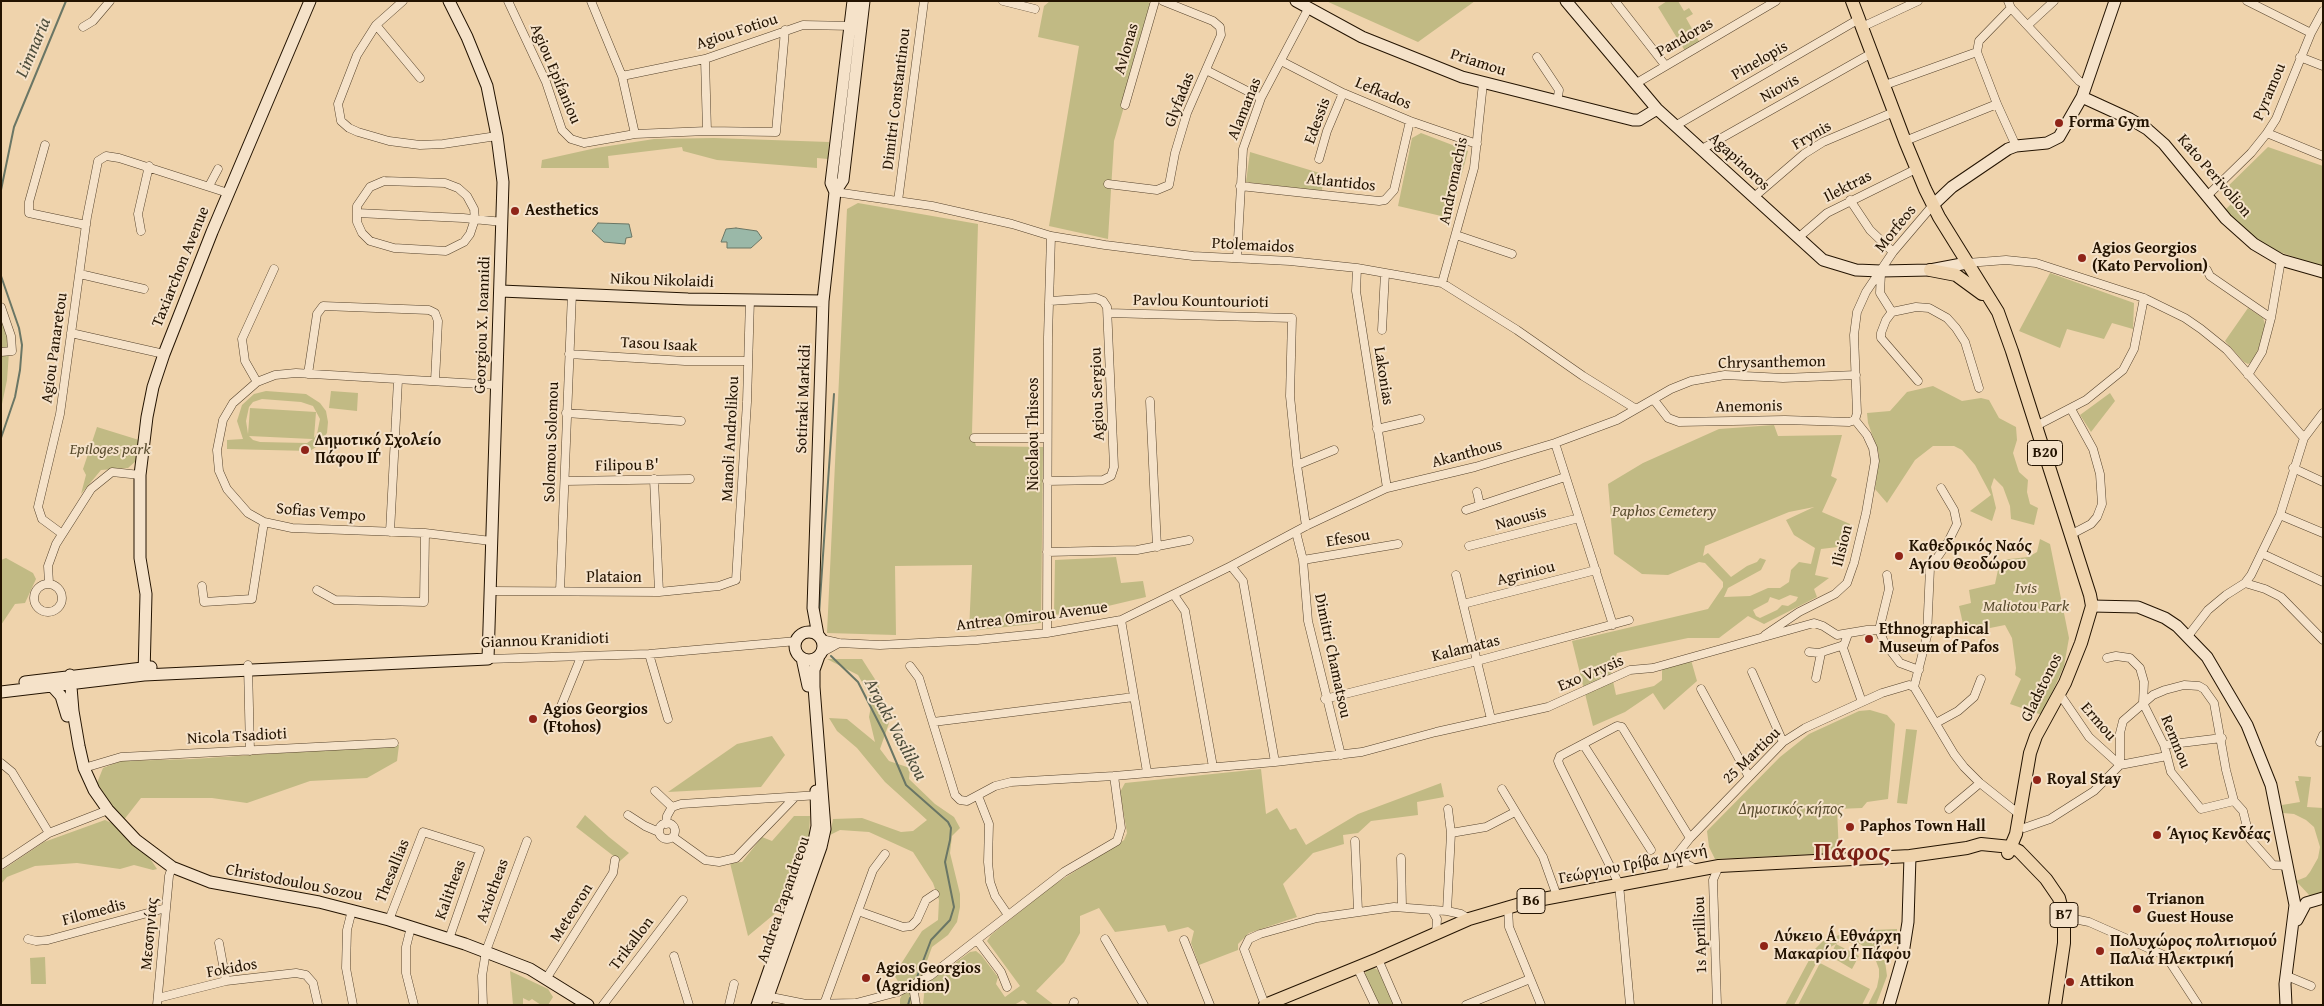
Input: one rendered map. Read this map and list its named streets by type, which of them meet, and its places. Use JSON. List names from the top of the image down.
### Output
{
  "streets": {
    "main road": [
      "B20",
      "Gladstonos",
      "Γεώργιου Γρίβα Διγενή",
      "B6",
      "B7"
    ],
    "street": [
      "Agiou Fotiou",
      "Pandoras",
      "Avlonas",
      "Pinelopis",
      "Priamou",
      "Agiou Epifaniou",
      "Niovis",
      "Pyramou",
      "Lefkados",
      "Dimitri Constantinou",
      "Glyfadas",
      "Alamanas",
      "Edessis",
      "Frynis",
      "Agapinoros",
      "Kato Perivolion",
      "Andromachis",
      "Atlantidos",
      "Ilektras",
      "Morfeos",
      "Ptolemaidos",
      "Taxiarchon Avenue",
      "Nikou Nikolaidi",
      "Pavlou Kountourioti",
      "Georgiou X. Ioannidi",
      "Tasou Isaak",
      "Agiou Panaretou",
      "Chrysanthemon",
      "Lakonias",
      "Agiou Sergiou",
      "Sotiraki Markidi",
      "Anemonis",
      "Nicolaou Thiseos",
      "Manoli Androlikou",
      "Solomou Solomou",
      "Akanthous",
      "Filipou B'",
      "Sofias Vempo",
      "Naousis",
      "Efesou",
      "Ilision",
      "Agriniou",
      "Plataion",
      "Antrea Omirou Avenue",
      "Giannou Kranidioti",
      "Kalamatas",
      "Dimitri Chamatsou",
      "Exo Vrysis",
      "Ermou",
      "Nicola Tsadioti",
      "Remnou",
      "25 Martiou",
      "Thesallias",
      "Christodoulou Sozou",
      "Kalitheas",
      "Axiotheas",
      "Andrea Papandreou",
      "Filomedis",
      "Meteoron",
      "Μεσσηνίας",
      "1s Aprilliou",
      "Trikallon",
      "Fokidos"
    ]
  },
  "crossings": [
    ["Agiou Fotiou", "Agiou Epifaniou"],
    ["Agiou Fotiou", "Sotiraki Markidi"],
    ["Pandoras", "Agapinoros"],
    ["Pinelopis", "Agapinoros"],
    ["Pinelopis", "B20"],
    ["Priamou", "Alamanas"],
    ["Priamou", "Agapinoros"],
    ["Priamou", "Andromachis"],
    ["Niovis", "Agapinoros"],
    ["Niovis", "B20"],
    ["Pyramou", "Kato Perivolion"],
    ["Lefkados", "Alamanas"],
    ["Lefkados", "Edessis"],
    ["Lefkados", "Andromachis"],
    ["Lefkados", "Atlantidos"],
    ["Dimitri Constantinou", "Ptolemaidos"],
    ["Alamanas", "Atlantidos"],
    ["Alamanas", "Ptolemaidos"],
    ["Frynis", "Agapinoros"],
    ["Frynis", "B20"],
    ["Agapinoros", "Ilektras"],
    ["Agapinoros", "Morfeos"],
    ["Agapinoros", "B20"],
    ["Andromachis", "Ptolemaidos"],
    ["Ilektras", "B20"],
    ["Morfeos", "Chrysanthemon"],
    ["Morfeos", "Anemonis"],
    ["Morfeos", "B20"],
    ["Morfeos", "Ilision"],
    ["Ptolemaidos", "Chrysanthemon"],
    ["Ptolemaidos", "Lakonias"],
    ["Ptolemaidos", "Sotiraki Markidi"],
    ["Ptolemaidos", "Nicolaou Thiseos"],
    ["Ptolemaidos", "Akanthous"],
    ["Taxiarchon Avenue", "Giannou Kranidioti"],
    ["Nikou Nikolaidi", "Georgiou X. Ioannidi"],
    ["Nikou Nikolaidi", "Sotiraki Markidi"],
    ["Nikou Nikolaidi", "Manoli Androlikou"],
    ["Nikou Nikolaidi", "Solomou Solomou"],
    ["Pavlou Kountourioti", "Agiou Sergiou"],
    ["Georgiou X. Ioannidi", "Sofias Vempo"],
    ["Georgiou X. Ioannidi", "Plataion"],
    ["Georgiou X. Ioannidi", "Giannou Kranidioti"],
    ["Tasou Isaak", "Manoli Androlikou"],
    ["Tasou Isaak", "Solomou Solomou"],
    ["Chrysanthemon", "Anemonis"],
    ["Chrysanthemon", "Akanthous"],
    ["Lakonias", "Akanthous"],
    ["Agiou Sergiou", "Nicolaou Thiseos"],
    ["Sotiraki Markidi", "Antrea Omirou Avenue"],
    ["Sotiraki Markidi", "Giannou Kranidioti"],
    ["Sotiraki Markidi", "Andrea Papandreou"],
    ["Anemonis", "Ilision"],
    ["Nicolaou Thiseos", "Antrea Omirou Avenue"],
    ["Manoli Androlikou", "Plataion"],
    ["Solomou Solomou", "Filipou B'"],
    ["Solomou Solomou", "Plataion"],
    ["B20", "Gladstonos"],
    ["Akanthous", "Antrea Omirou Avenue"],
    ["Akanthous", "Dimitri Chamatsou"],
    ["Efesou", "Dimitri Chamatsou"],
    ["Ilision", "Exo Vrysis"],
    ["Antrea Omirou Avenue", "Giannou Kranidioti"],
    ["Antrea Omirou Avenue", "Dimitri Chamatsou"],
    ["Antrea Omirou Avenue", "Andrea Papandreou"],
    ["Giannou Kranidioti", "Christodoulou Sozou"],
    ["Giannou Kranidioti", "Andrea Papandreou"],
    ["Kalamatas", "Dimitri Chamatsou"],
    ["Dimitri Chamatsou", "Exo Vrysis"],
    ["Gladstonos", "Ermou"],
    ["Gladstonos", "Γεώργιου Γρίβα Διγενή"],
    ["Gladstonos", "B7"],
    ["Nicola Tsadioti", "Christodoulou Sozou"],
    ["25 Martiou", "Γεώργιου Γρίβα Διγενή"],
    ["Γεώργιου Γρίβα Διγενή", "B7"],
    ["Γεώργιου Γρίβα Διγενή", "1s Aprilliou"],
    ["Thesallias", "Christodoulou Sozou"],
    ["Thesallias", "Kalitheas"],
    ["Christodoulou Sozou", "Kalitheas"],
    ["Christodoulou Sozou", "Axiotheas"],
    ["Christodoulou Sozou", "Meteoron"],
    ["Christodoulou Sozou", "Μεσσηνίας"],
    ["Filomedis", "Μεσσηνίας"],
    ["Μεσσηνίας", "Fokidos"]
  ],
  "districts": ["Πάφος"],
  "water": ["Limnaria", "Argaki Vasilikou"],
  "parks": [
    "Epiloges park",
    "Paphos Cemetery",
    "Ivis Maliotou Park",
    "Δημοτικός κήπος"
  ],
  "places": [
    "Forma Gym",
    "Aesthetics",
    "Agios Georgios (Kato Pervolion)",
    "Δημοτικό Σχολείο Πάφου ΙΓ΄",
    "Καθεδρικός Ναός Αγίου Θεοδώρου",
    "Ethnographical Museum of Pafos",
    "Agios Georgios (Ftohos)",
    "Royal Stay",
    "Paphos Town Hall",
    "Άγιος Κενδέας",
    "Trianon Guest House",
    "Λύκειο Α΄ Εθνάρχη Μακαρίου Γ΄ Πάφου",
    "Πολυχώρος πολιτισμού Παλιά Ηλεκτρική",
    "Agios Georgios (Agridion)",
    "Attikon"
  ]
}
